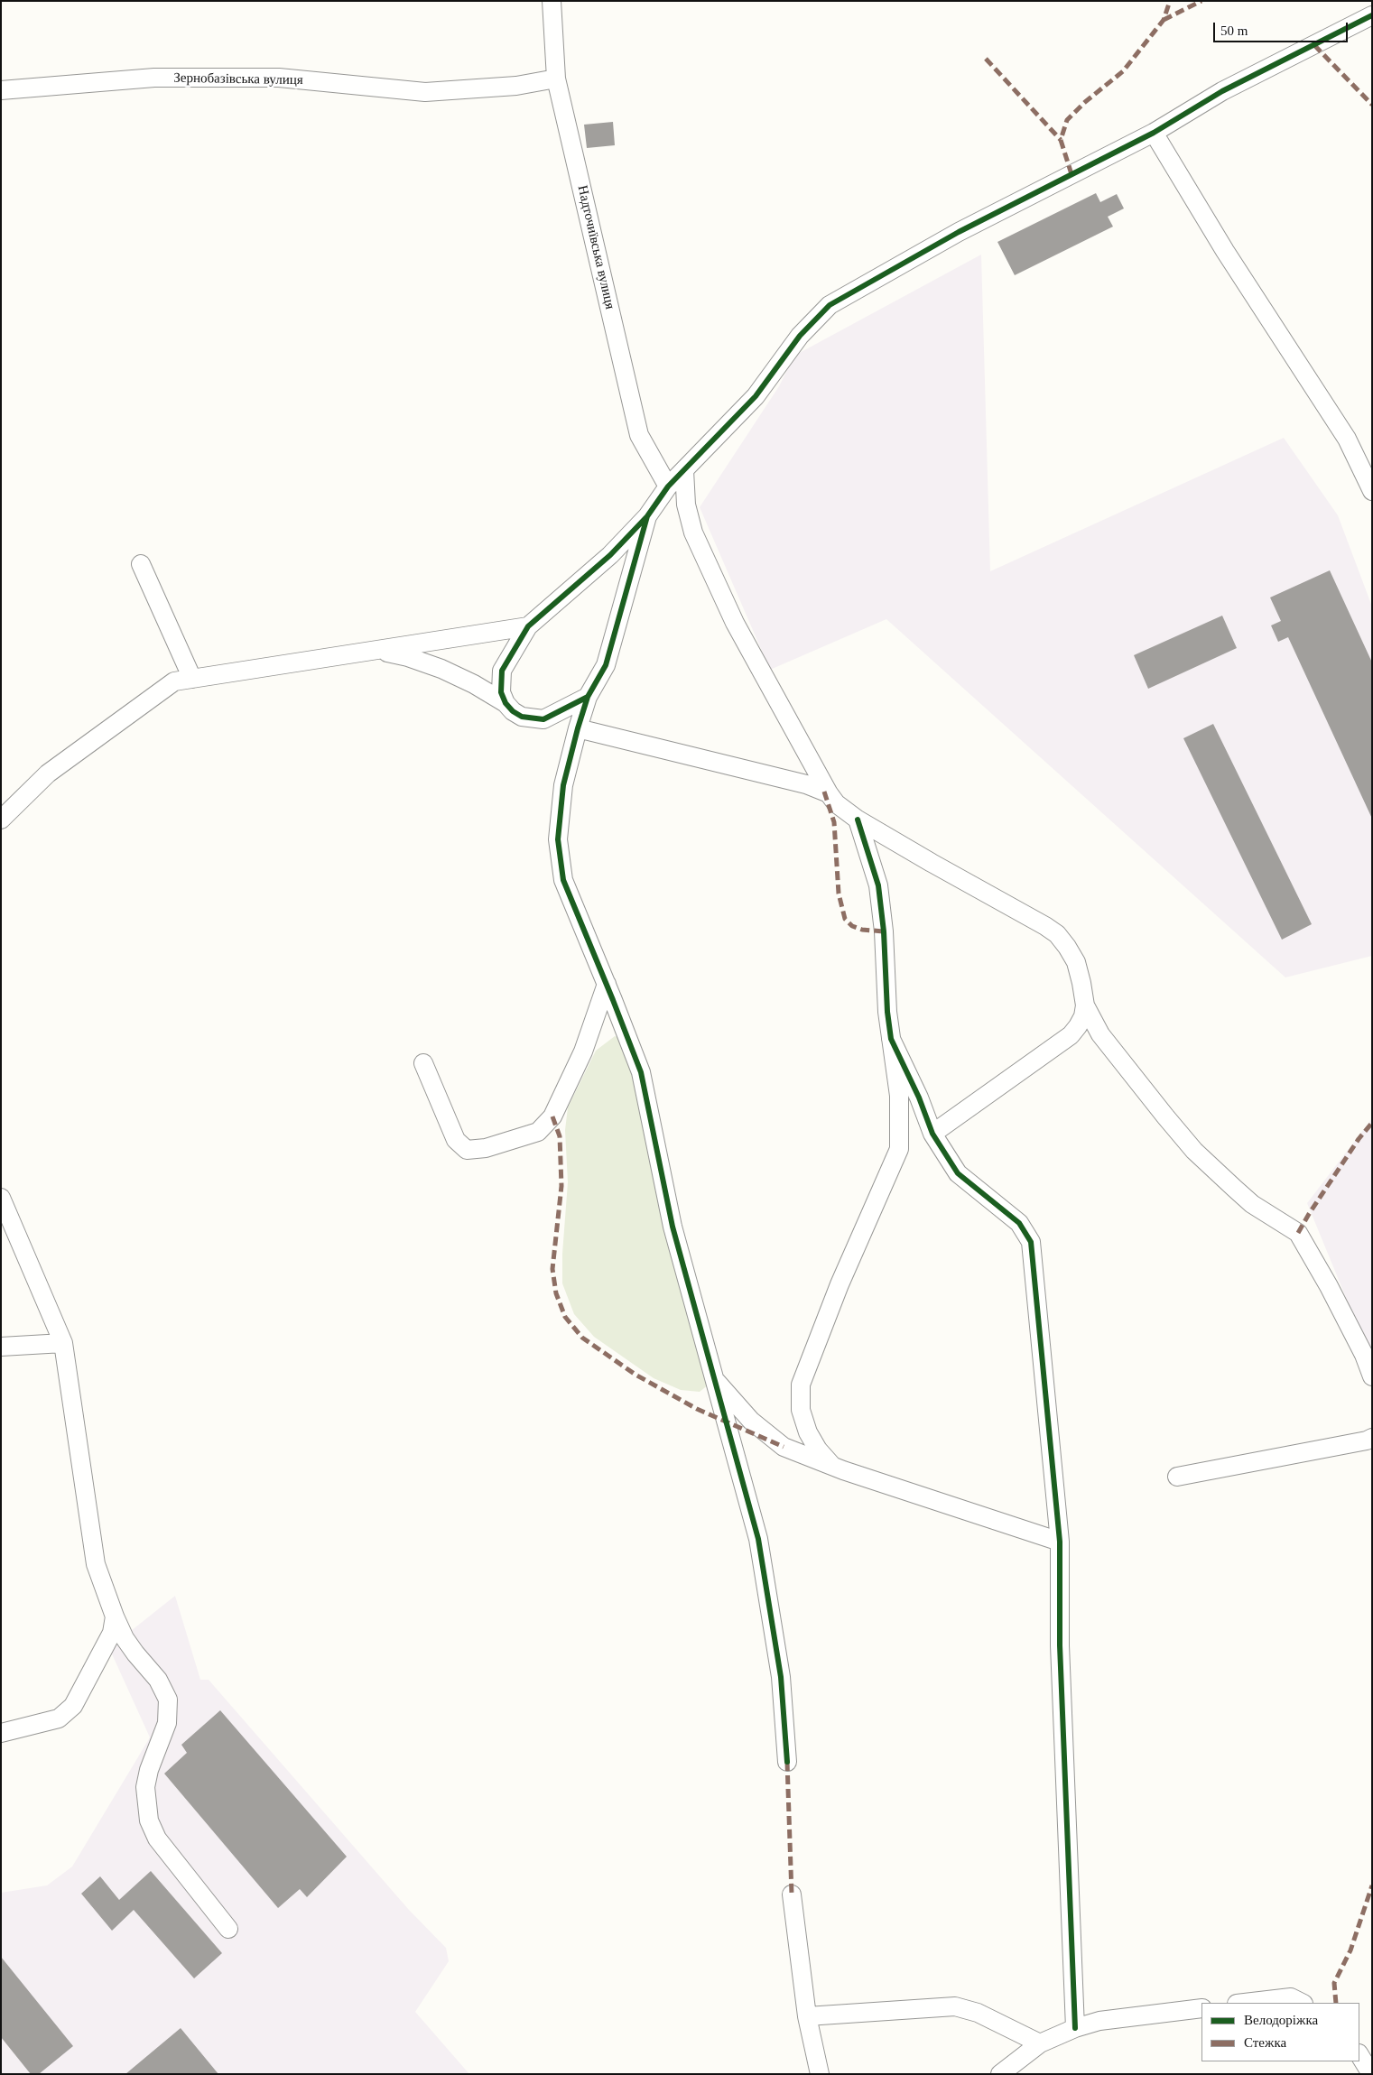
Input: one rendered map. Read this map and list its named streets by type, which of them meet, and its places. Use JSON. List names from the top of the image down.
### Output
{
  "streets": {
    "street": ["Зернобазівська вулиця", "Надточиївська вулиця"]
  },
  "crossings": [
    ["Зернобазівська вулиця", "Надточиївська вулиця"]
  ],
  "legend": ["Велодоріжка", "Стежка"],
  "scale_bar": "50 m"
}
